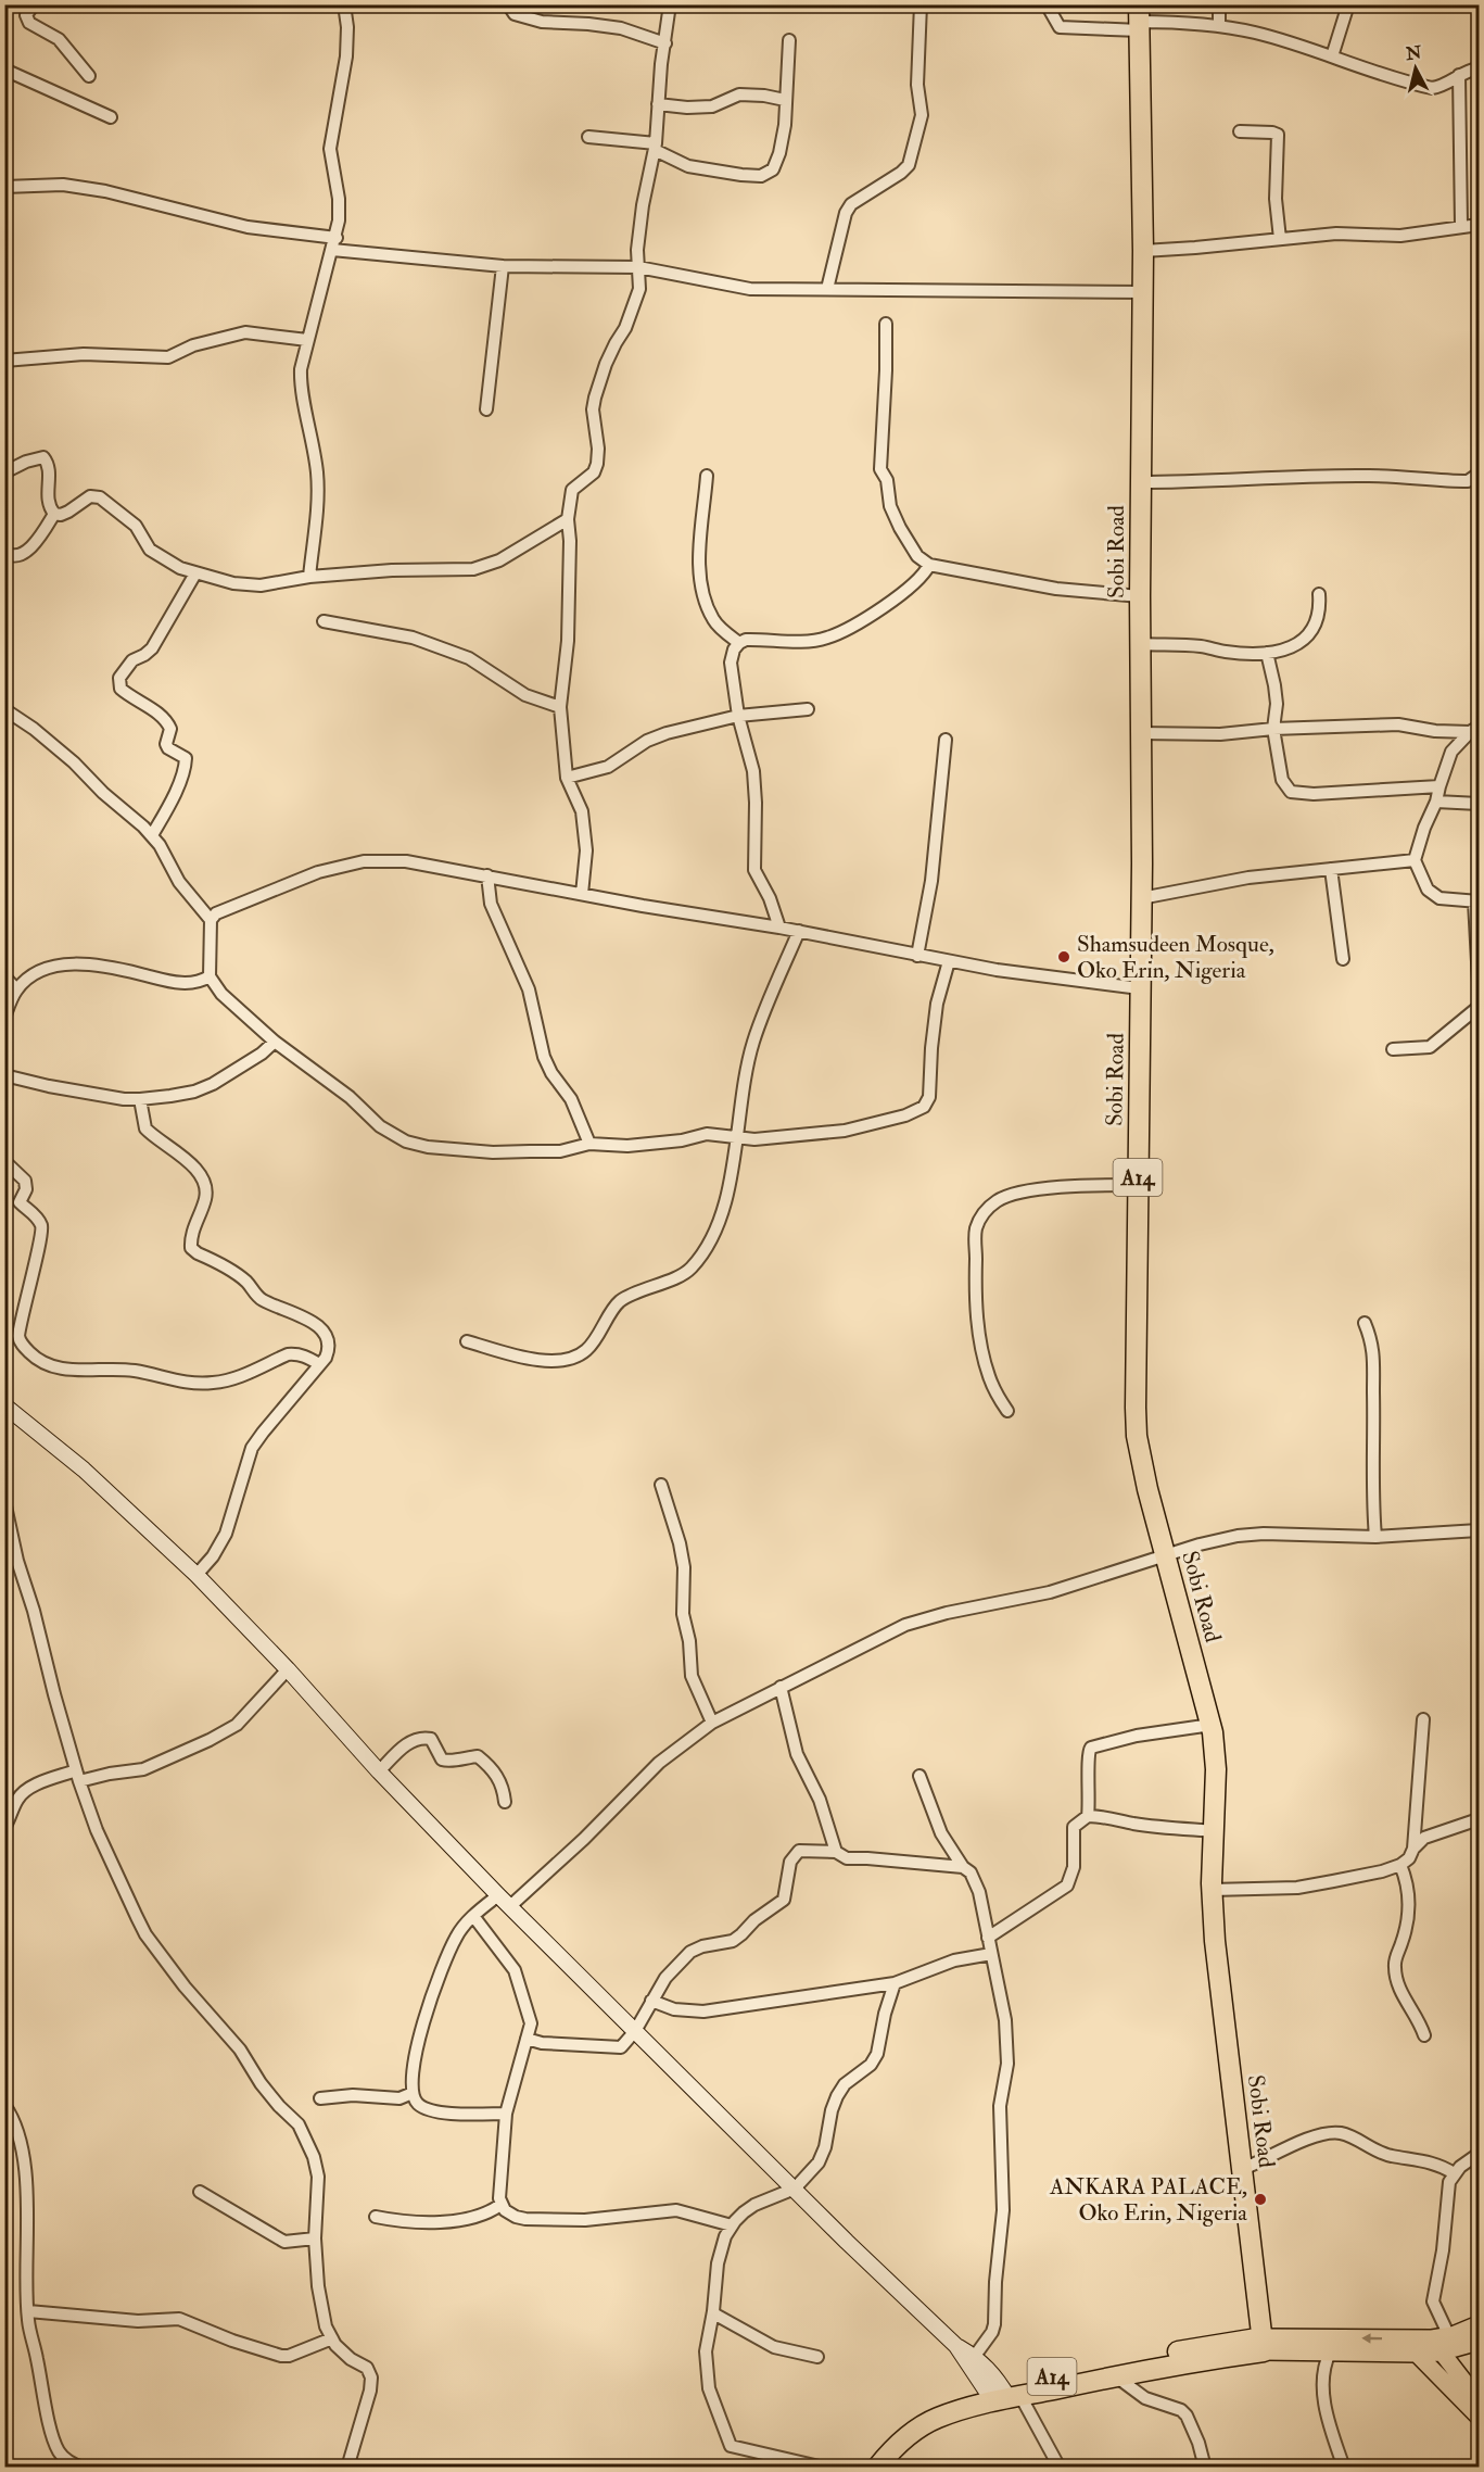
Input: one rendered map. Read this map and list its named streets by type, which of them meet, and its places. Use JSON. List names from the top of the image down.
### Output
{
  "streets": {
    "highway": ["Sobi Road", "A14"]
  },
  "crossings": [
    ["Sobi Road", "A14"]
  ],
  "places": ["Shamsudeen Mosque, Oko Erin, Nigeria", "ANKARA PALACE, Oko Erin, Nigeria"],
  "north": "top"
}
